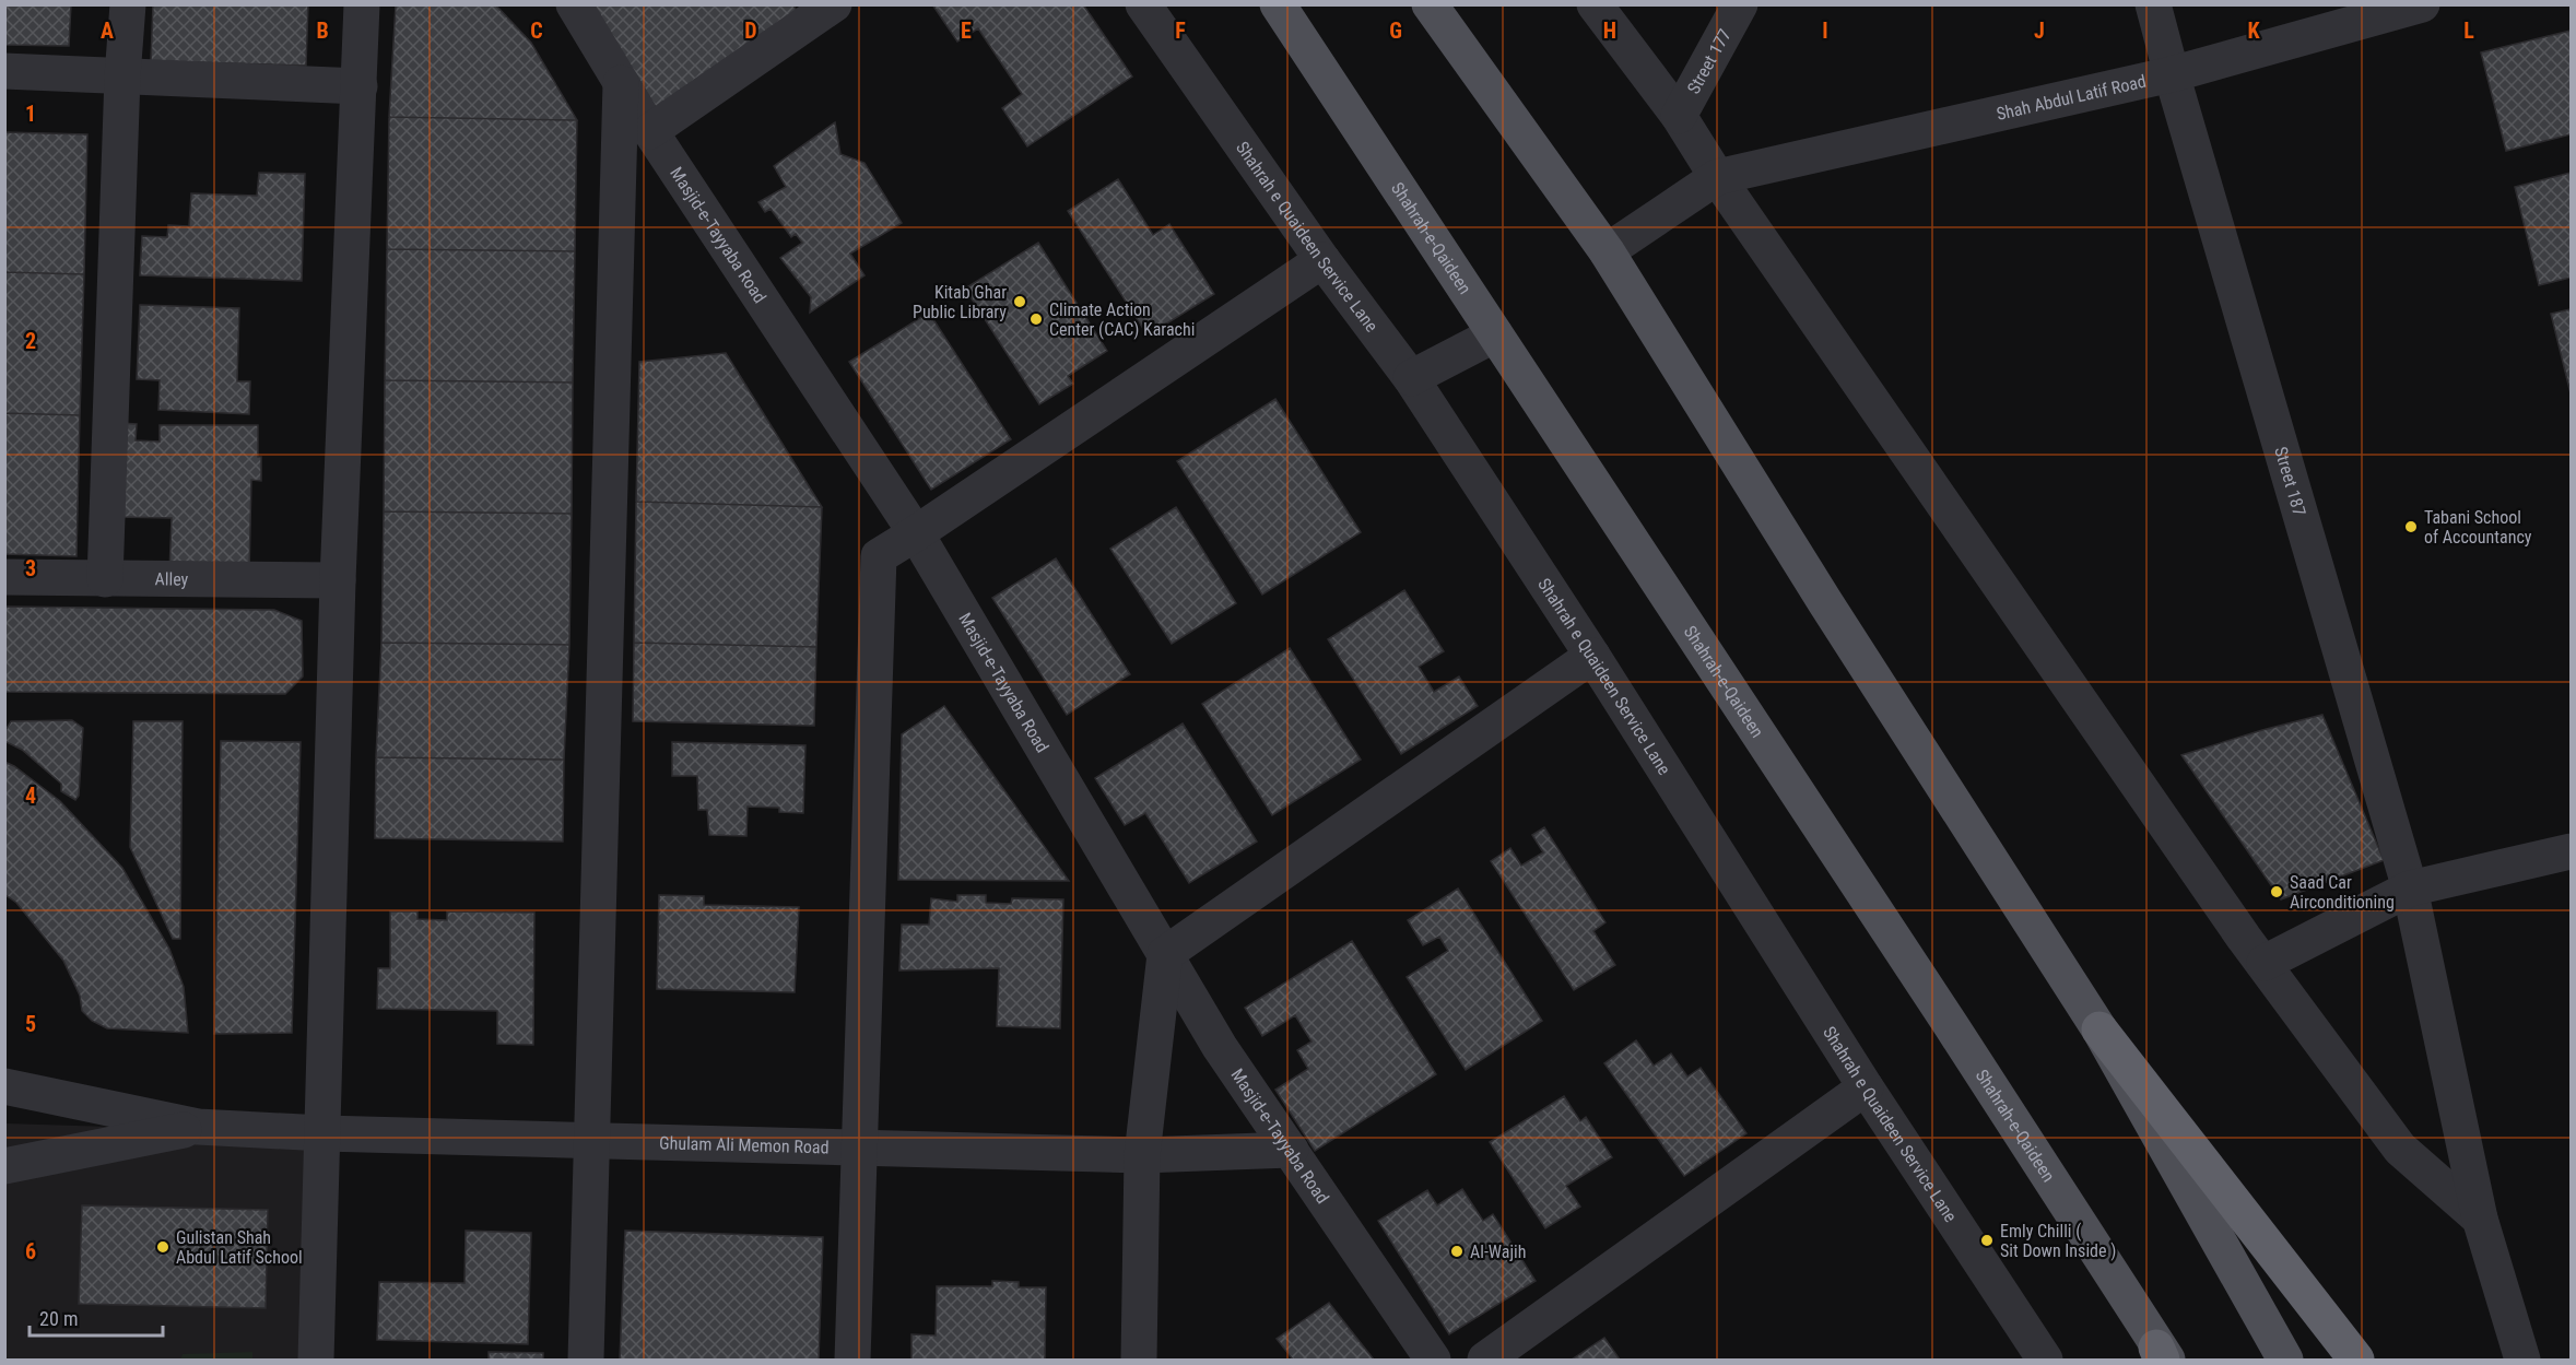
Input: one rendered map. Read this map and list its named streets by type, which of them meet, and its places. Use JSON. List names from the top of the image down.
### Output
{
  "streets": {
    "main road": ["Shahrah-e-Qaideen"],
    "street": [
      "Street 177",
      "Shah Abdul Latif Road",
      "Masjid-e-Tayyaba Road",
      "Shahrah e Quaideen Service Lane",
      "Street 187",
      "Alley",
      "Ghulam Ali Memon Road"
    ]
  },
  "crossings": [
    ["Shah Abdul Latif Road", "Street 187"],
    ["Masjid-e-Tayyaba Road", "Ghulam Ali Memon Road"]
  ],
  "places": [
    "Kitab Ghar Public Library",
    "Climate Action Center (CAC) Karachi",
    "Tabani School of Accountancy",
    "Saad Car Airconditioning",
    "Emly Chilli ( Sit Down Inside )",
    "Gulistan Shah Abdul Latif School",
    "Al-Wajih"
  ],
  "scale_bar": "20 m",
  "grid": {
    "columns": [
      "A",
      "B",
      "C",
      "D",
      "E",
      "F",
      "G",
      "H",
      "I",
      "J",
      "K",
      "L"
    ],
    "rows": [
      "1",
      "2",
      "3",
      "4",
      "5",
      "6"
    ]
  }
}
